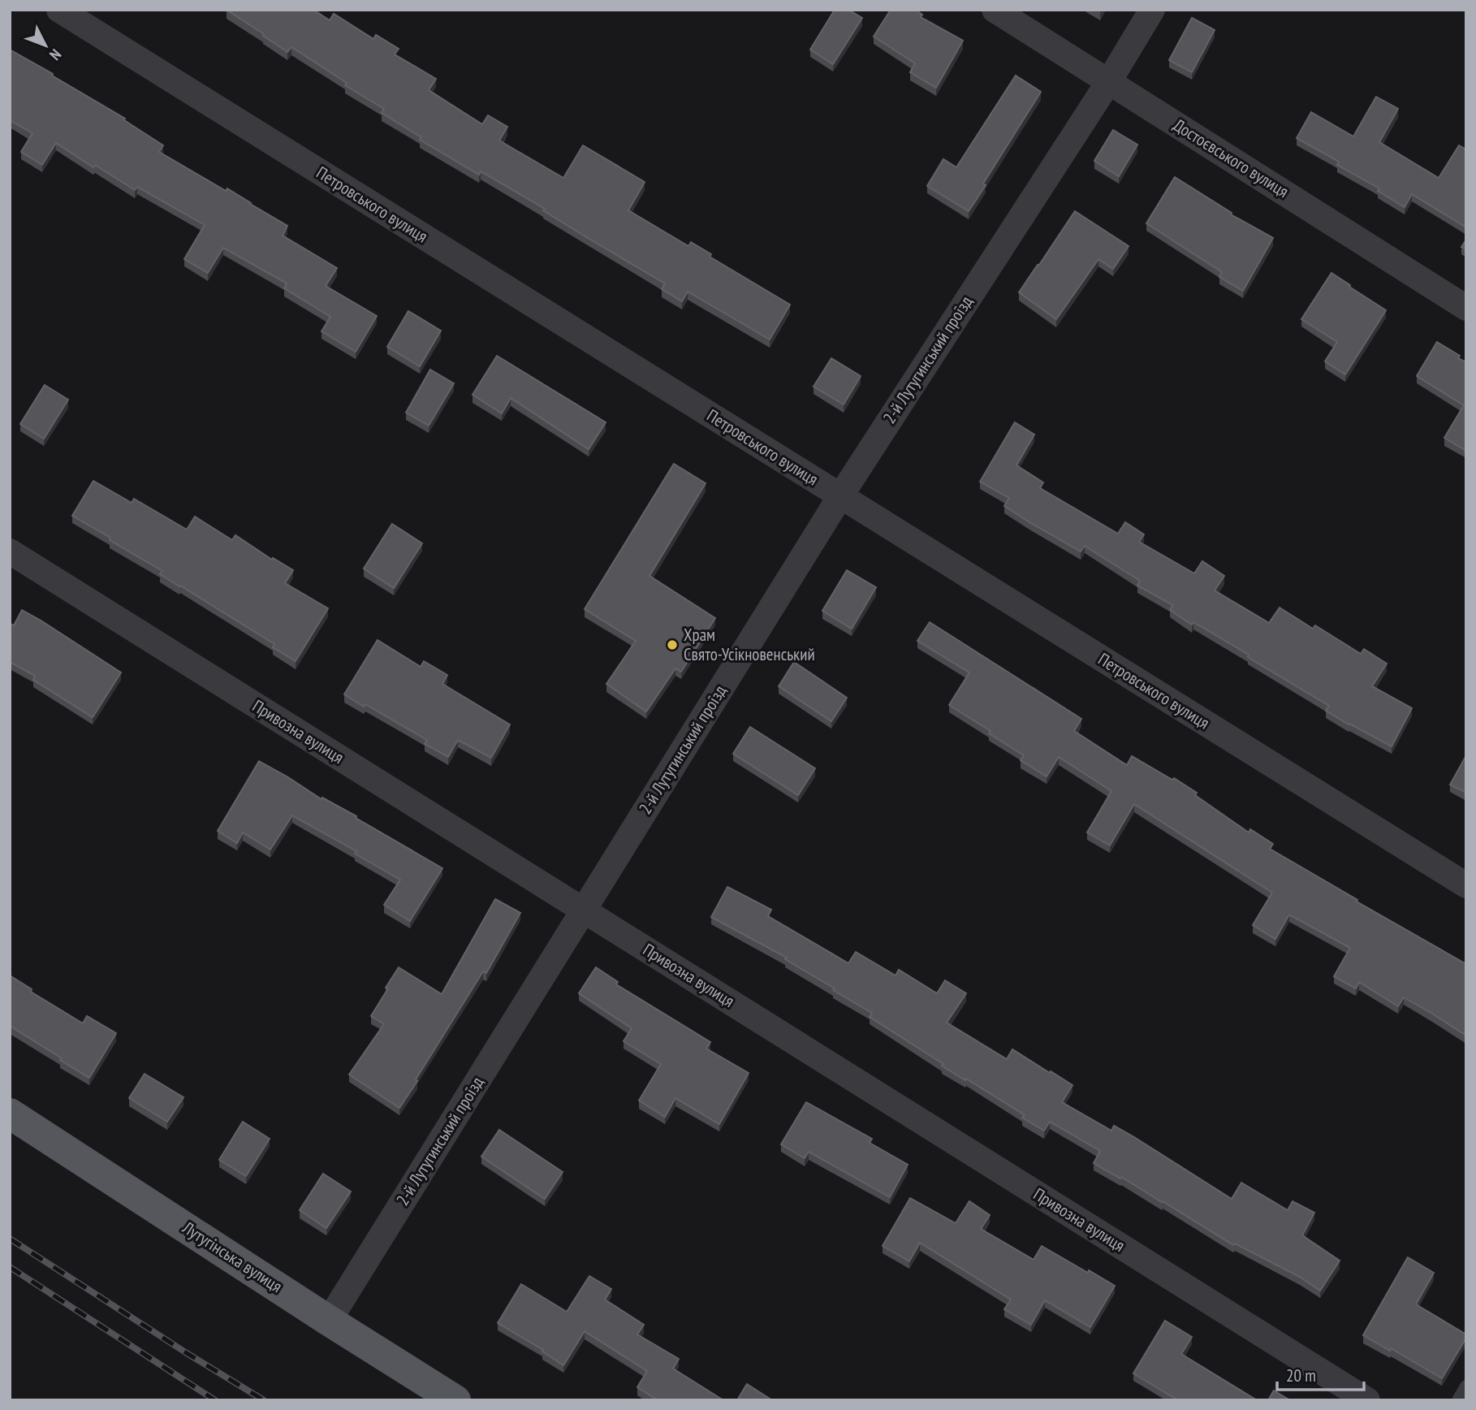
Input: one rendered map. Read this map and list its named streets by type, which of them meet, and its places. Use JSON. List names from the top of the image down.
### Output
{
  "streets": {
    "main road": ["Лутугінська вулиця"],
    "street": [
      "Достоєвського вулиця",
      "Петровського вулиця",
      "2-й Лутугинський проїзд",
      "Привозна вулиця"
    ]
  },
  "crossings": [
    ["Достоєвського вулиця", "2-й Лутугинський проїзд"],
    ["Петровського вулиця", "2-й Лутугинський проїзд"],
    ["2-й Лутугинський проїзд", "Привозна вулиця"],
    ["2-й Лутугинський проїзд", "Лутугінська вулиця"]
  ],
  "places": ["Храм Свято-Усікновенський"],
  "scale_bar": "20 m",
  "north": "bottom right"
}
